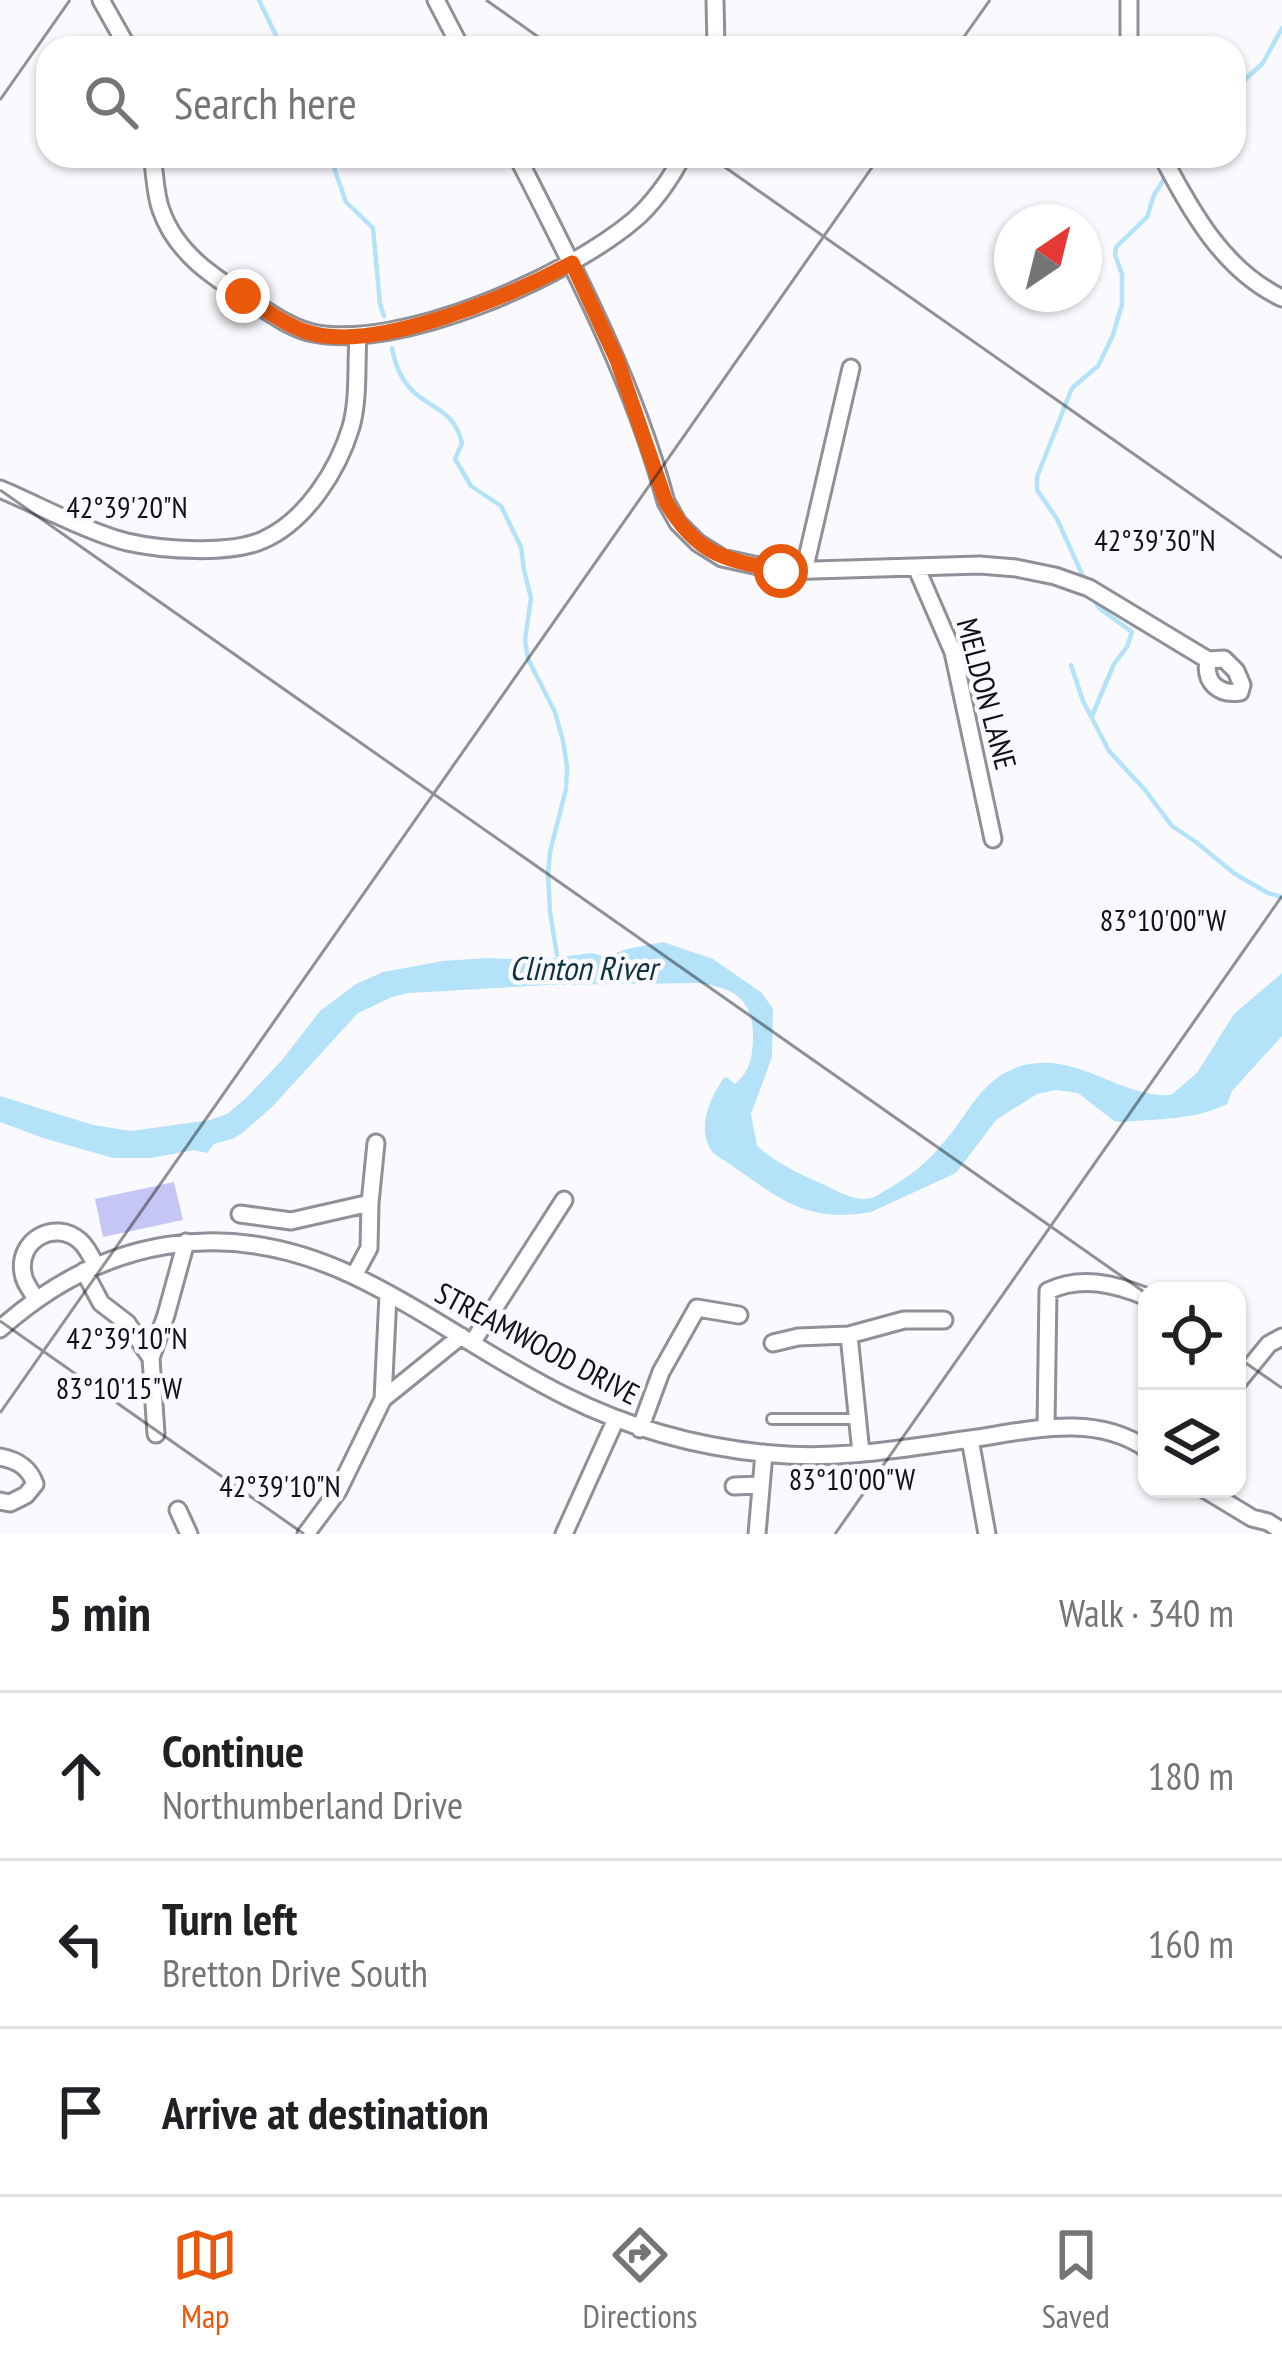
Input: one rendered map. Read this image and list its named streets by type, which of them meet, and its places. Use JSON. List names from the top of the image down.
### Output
{
  "streets": {
    "street": ["MELDON LANE", "STREAMWOOD DRIVE"]
  },
  "water": ["Clinton River"],
  "north": "top right",
  "page": {
    "search": "Search here",
    "heading": ["5 min", "Walk · 340 m"],
    "list": [
      ["Continue", "Northumberland Drive", "180 m"],
      ["Turn left", "Bretton Drive South", "160 m"],
      "Arrive at destination"
    ],
    "nav": ["Map", "Directions", "Saved"]
  },
  "coordinates": [
    "42°39'20\"N",
    "42°39'30\"N",
    "83°10'00\"W",
    "42°39'10\"N",
    "83°10'15\"W"
  ]
}
